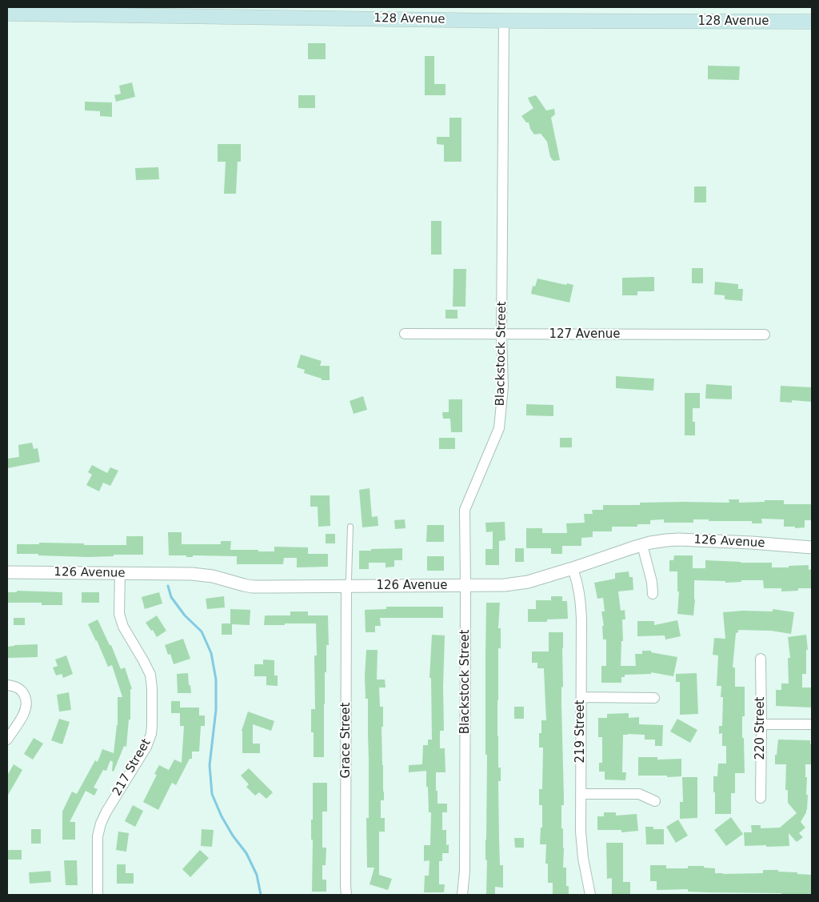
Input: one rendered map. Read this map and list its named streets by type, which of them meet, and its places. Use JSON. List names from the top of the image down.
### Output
{
  "streets": {
    "main road": ["128 Avenue"],
    "street": [
      "127 Avenue",
      "Blackstock Street",
      "126 Avenue",
      "220 Street",
      "219 Street",
      "Grace Street",
      "217 Street"
    ]
  },
  "crossings": [
    ["128 Avenue", "Blackstock Street"],
    ["127 Avenue", "Blackstock Street"],
    ["Blackstock Street", "126 Avenue"],
    ["126 Avenue", "219 Street"],
    ["126 Avenue", "Grace Street"],
    ["126 Avenue", "217 Street"]
  ]
}
